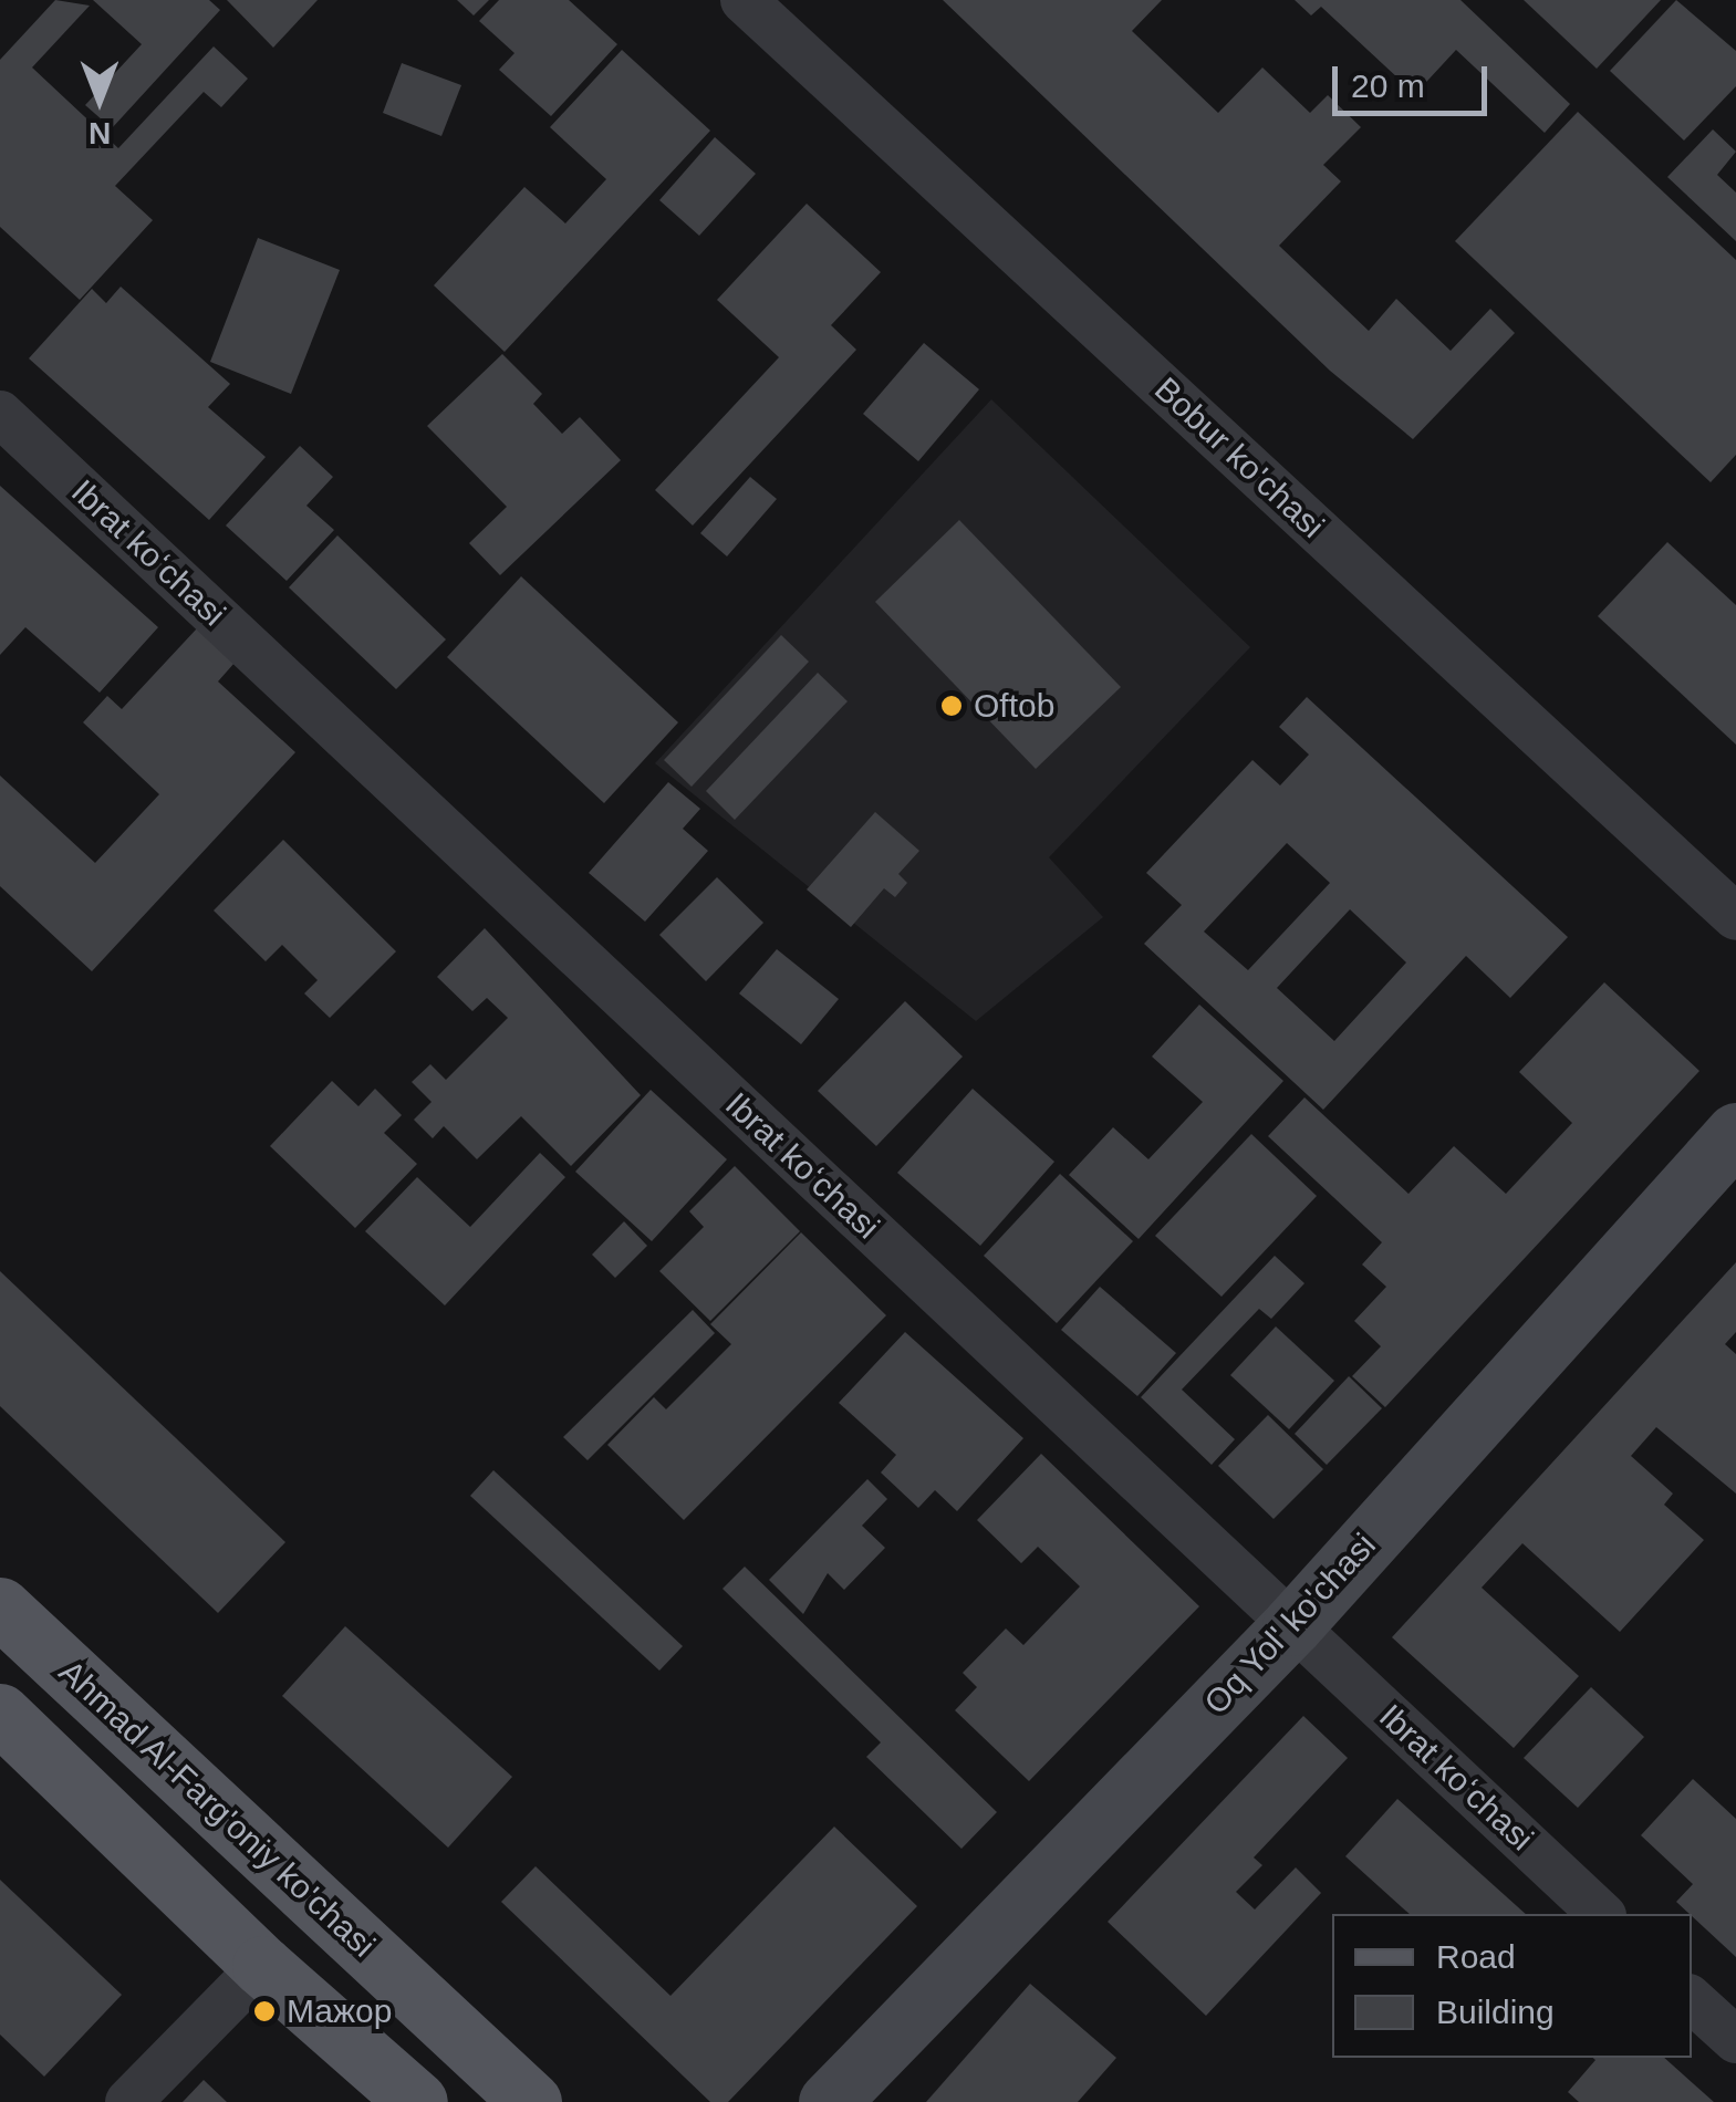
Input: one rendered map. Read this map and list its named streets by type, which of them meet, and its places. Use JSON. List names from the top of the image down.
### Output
{
  "streets": {
    "main road": ["Ahmad Al-Farg'oniy ko'chasi"],
    "street": ["Bobur ko'chasi", "Ibrat koʻchasi", "Oq Yol' ko'chasi"]
  },
  "crossings": [
    ["Ibrat koʻchasi", "Oq Yol' ko'chasi"]
  ],
  "places": ["Oftob", "Мажор"],
  "legend": ["Road", "Building"],
  "scale_bar": "20 m",
  "north": "bottom"
}
